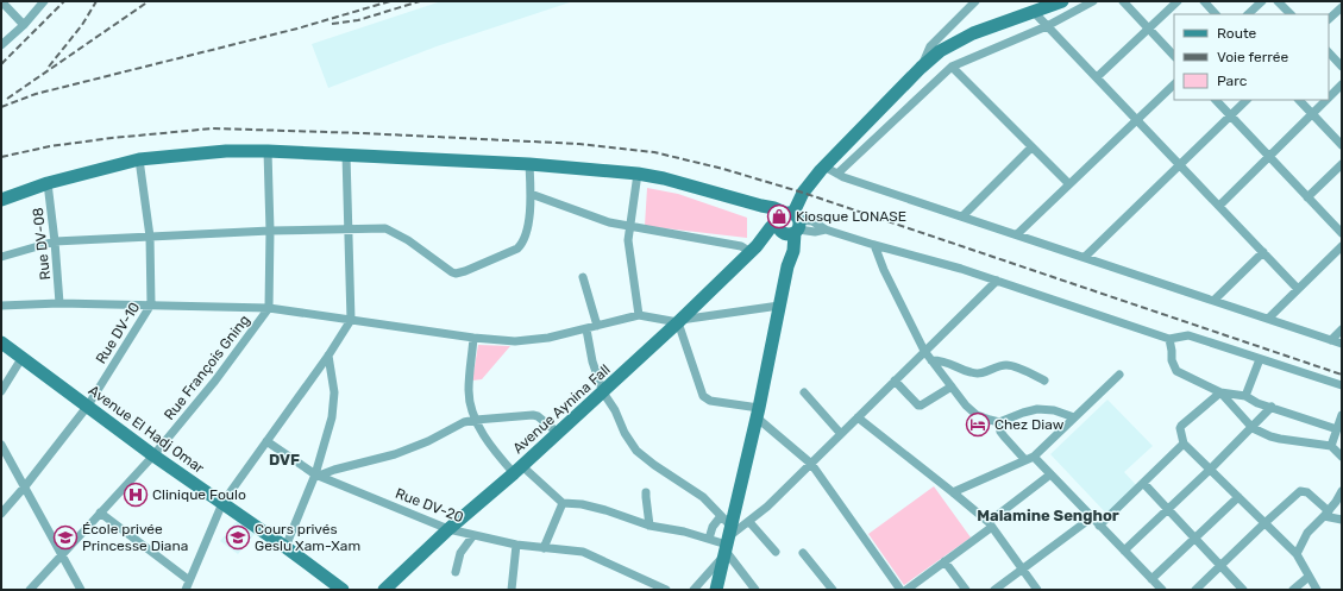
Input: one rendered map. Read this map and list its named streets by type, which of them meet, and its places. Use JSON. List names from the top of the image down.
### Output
{
  "streets": {
    "street": [
      "Rue DV-08",
      "Rue DV-10",
      "Rue François Gning",
      "Avenue Aynina Fall",
      "Avenue El Hadj Omar",
      "Rue DV-20"
    ]
  },
  "crossings": [
    ["Rue DV-10", "Avenue El Hadj Omar"],
    ["Rue François Gning", "Avenue El Hadj Omar"],
    ["Avenue Aynina Fall", "Rue DV-20"]
  ],
  "districts": ["DVF", "Malamine Senghor"],
  "places": {
    "shop": ["Kiosque LONASE"],
    "hotel": ["Chez Diaw"],
    "hospital": ["Clinique Foulo"],
    "school or university": ["École privée Princesse Diana", "Cours privés Geslu Xam-Xam"]
  },
  "legend": ["Route", "Voie ferrée", "Parc"]
}
